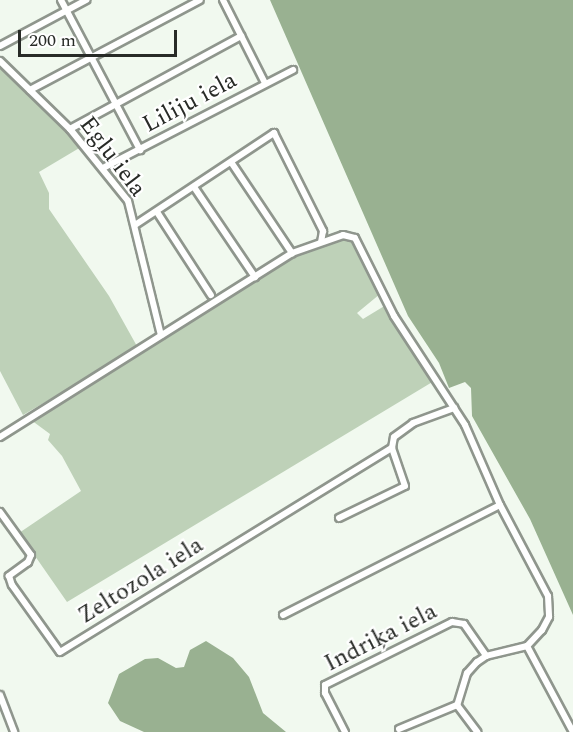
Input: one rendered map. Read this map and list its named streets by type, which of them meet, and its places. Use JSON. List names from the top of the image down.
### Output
{
  "streets": {
    "street": [
      "Liliju iela",
      "Egļu iela",
      "Zeltozola iela",
      "Indriķa iela"
    ]
  },
  "crossings": [
    ["Liliju iela", "Egļu iela"]
  ],
  "scale_bar": "200 m"
}
